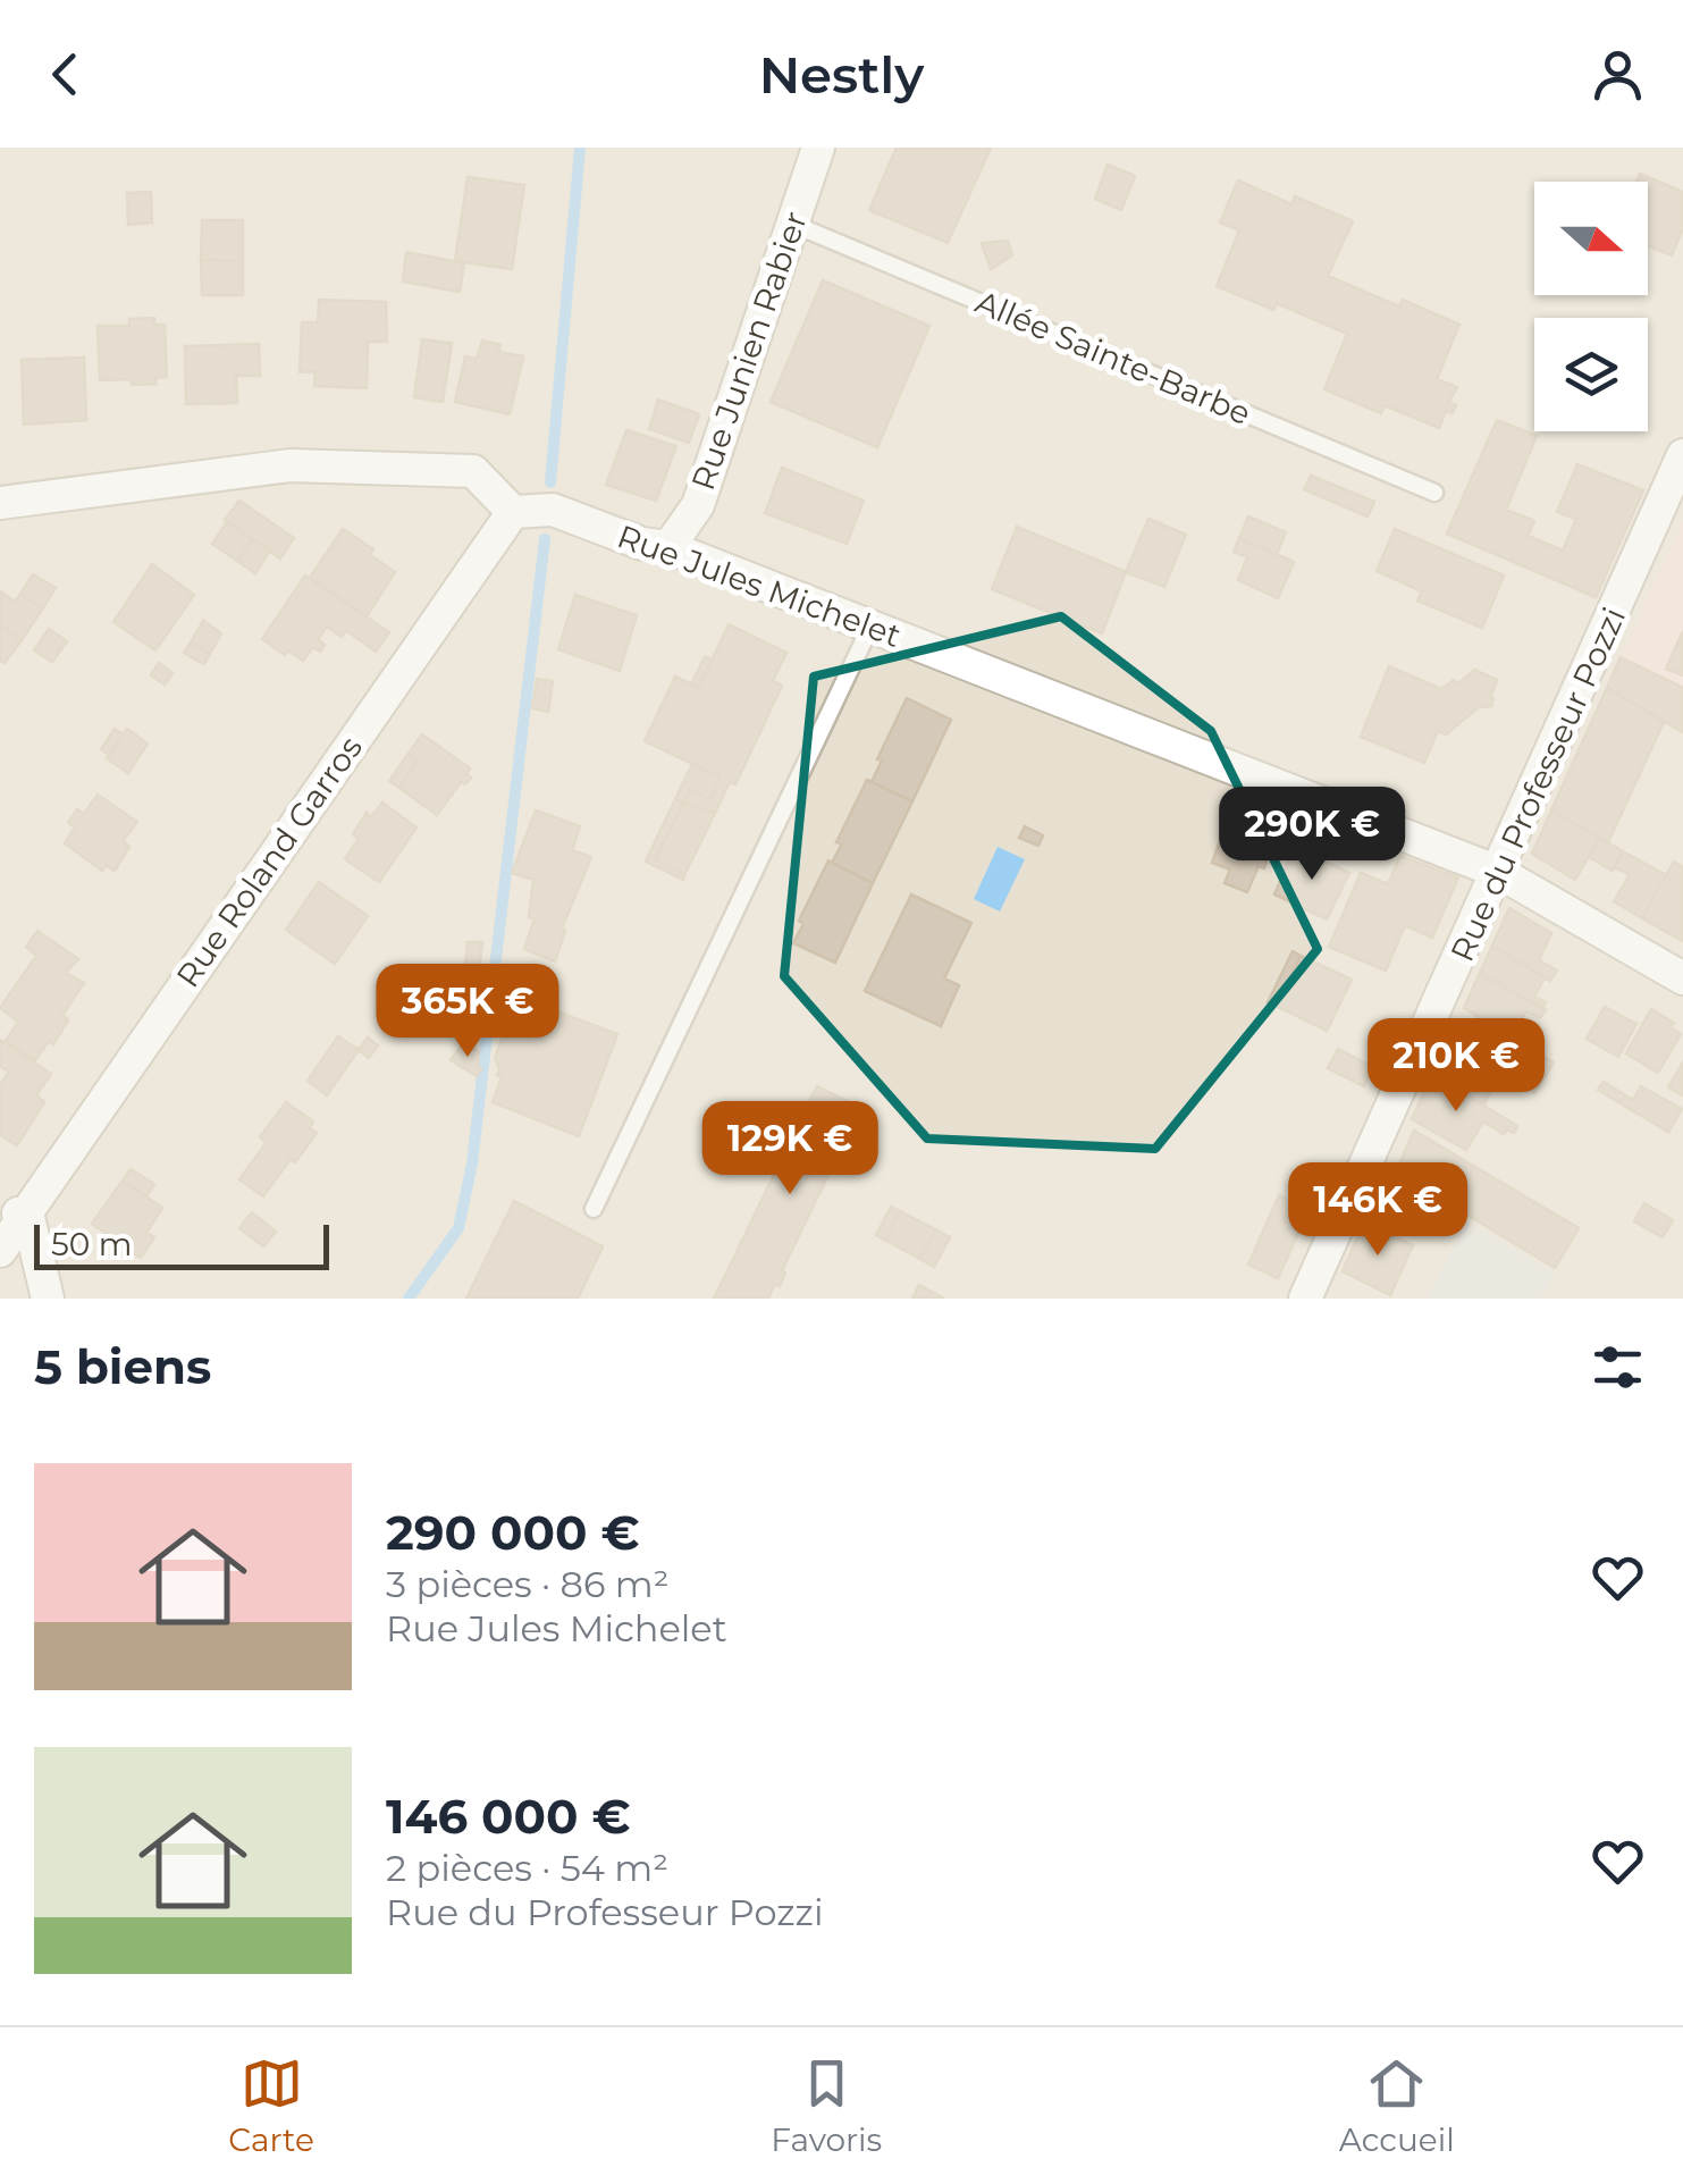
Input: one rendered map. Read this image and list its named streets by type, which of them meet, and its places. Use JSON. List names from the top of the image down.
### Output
{
  "streets": {
    "street": [
      "Rue Junien Rabier",
      "Rue Jules Michelet",
      "Rue du Professeur Pozzi",
      "Rue Roland Garros"
    ],
    "lane": ["Allée Sainte-Barbe"]
  },
  "crossings": [
    ["Rue Junien Rabier", "Allée Sainte-Barbe"],
    ["Rue Junien Rabier", "Rue Jules Michelet"],
    ["Rue Jules Michelet", "Rue du Professeur Pozzi"],
    ["Rue Jules Michelet", "Rue Roland Garros"]
  ],
  "scale_bar": "50 m",
  "north": "right",
  "page": {
    "header": "Nestly",
    "price": [
      "290K €",
      "365K €",
      "210K €",
      "129K €",
      "146K €"
    ],
    "scale": "50 m",
    "heading": "5 biens",
    "list": [
      {
        "name": "290 000 €",
        "note": "3 pièces · 86 m² · Rue Jules Michelet"
      },
      {
        "name": "146 000 €",
        "note": "2 pièces · 54 m² · Rue du Professeur Pozzi"
      }
    ],
    "tabs": ["Carte", "Favoris", "Accueil"]
  }
}
